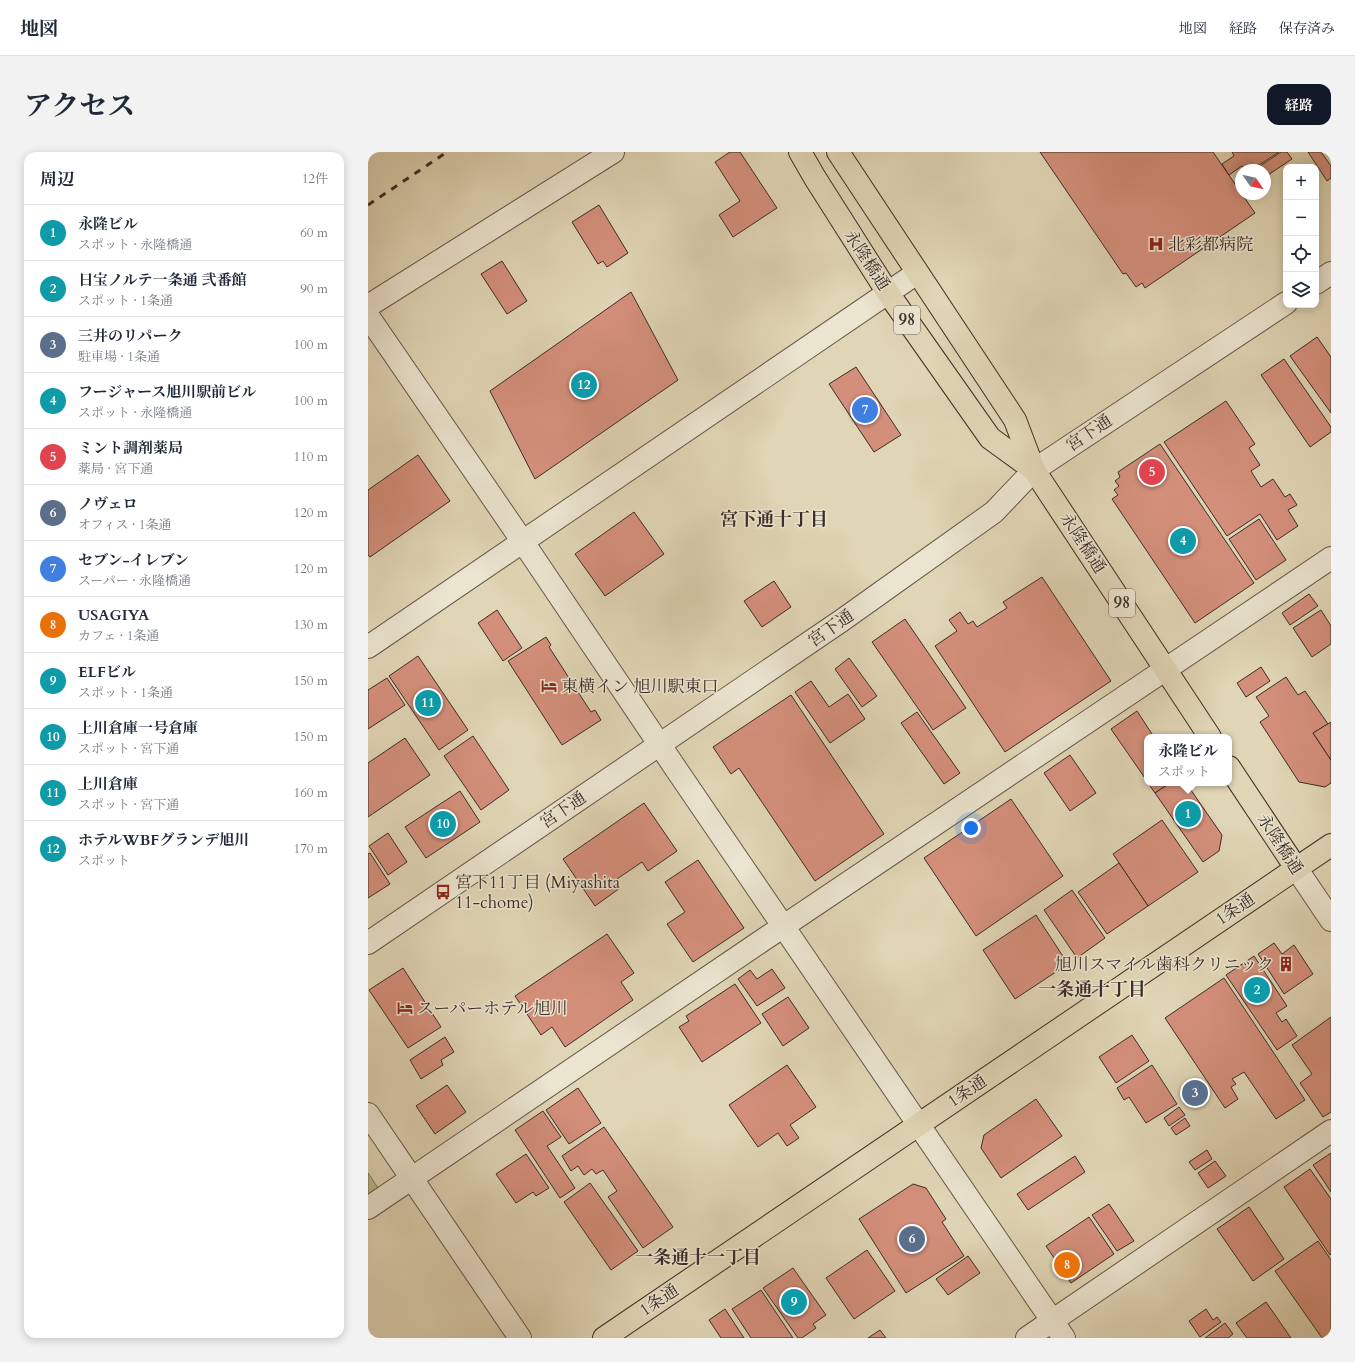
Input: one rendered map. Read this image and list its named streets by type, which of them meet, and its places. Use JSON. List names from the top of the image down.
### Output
{
  "streets": {
    "main road": ["永隆橋通", "98", "1条通"],
    "street": ["宮下通"]
  },
  "crossings": [
    ["永隆橋通", "宮下通"],
    ["永隆橋通", "1条通"]
  ],
  "districts": ["宮下通十丁目", "一条通十丁目", "一条通十一丁目"],
  "places": {
    "hospital": ["北彩都病院"],
    "hotel": ["東横イン 旭川駅東口", "スーパーホテル旭川"],
    "bus stop": ["宮下11丁目 (Miyashita 11-chome)"],
    "building": ["旭川スマイル歯科クリニック"]
  },
  "north": "bottom right",
  "page": {
    "header": "地図",
    "nav": ["地図", "経路", "保存済み"],
    "title": "アクセス",
    "buttons": "経路",
    "heading": ["周辺", "12件"],
    "map_buttons": ["+", "−"],
    "list": [
      {
        "mark": "1",
        "name": "永隆ビル",
        "note": "スポット · 永隆橋通",
        "value": "60 m"
      },
      {
        "mark": "2",
        "name": "日宝ノルテ一条通 弐番館",
        "note": "スポット · 1条通",
        "value": "90 m"
      },
      {
        "mark": "3",
        "name": "三井のリパーク",
        "note": "駐車場 · 1条通",
        "value": "100 m"
      },
      {
        "mark": "4",
        "name": "フージャース旭川駅前ビル",
        "note": "スポット · 永隆橋通",
        "value": "100 m"
      },
      {
        "mark": "5",
        "name": "ミント調剤薬局",
        "note": "薬局 · 宮下通",
        "value": "110 m"
      },
      {
        "mark": "6",
        "name": "ノヴェロ",
        "note": "オフィス · 1条通",
        "value": "120 m"
      },
      {
        "mark": "7",
        "name": "セブン-イレブン",
        "note": "スーパー · 永隆橋通",
        "value": "120 m"
      },
      {
        "mark": "8",
        "name": "USAGIYA",
        "note": "カフェ · 1条通",
        "value": "130 m"
      },
      {
        "mark": "9",
        "name": "ELFビル",
        "note": "スポット · 1条通",
        "value": "150 m"
      },
      {
        "mark": "10",
        "name": "上川倉庫一号倉庫",
        "note": "スポット · 宮下通",
        "value": "150 m"
      },
      {
        "mark": "11",
        "name": "上川倉庫",
        "note": "スポット · 宮下通",
        "value": "160 m"
      },
      {
        "mark": "12",
        "name": "ホテルWBFグランデ旭川",
        "note": "スポット",
        "value": "170 m"
      }
    ],
    "pins": [
      "12",
      "7",
      "5",
      "4",
      "11",
      "1",
      "10",
      "2",
      "3",
      "6",
      "8",
      "9"
    ],
    "popup": ["永隆ビル", "スポット"]
  }
}
